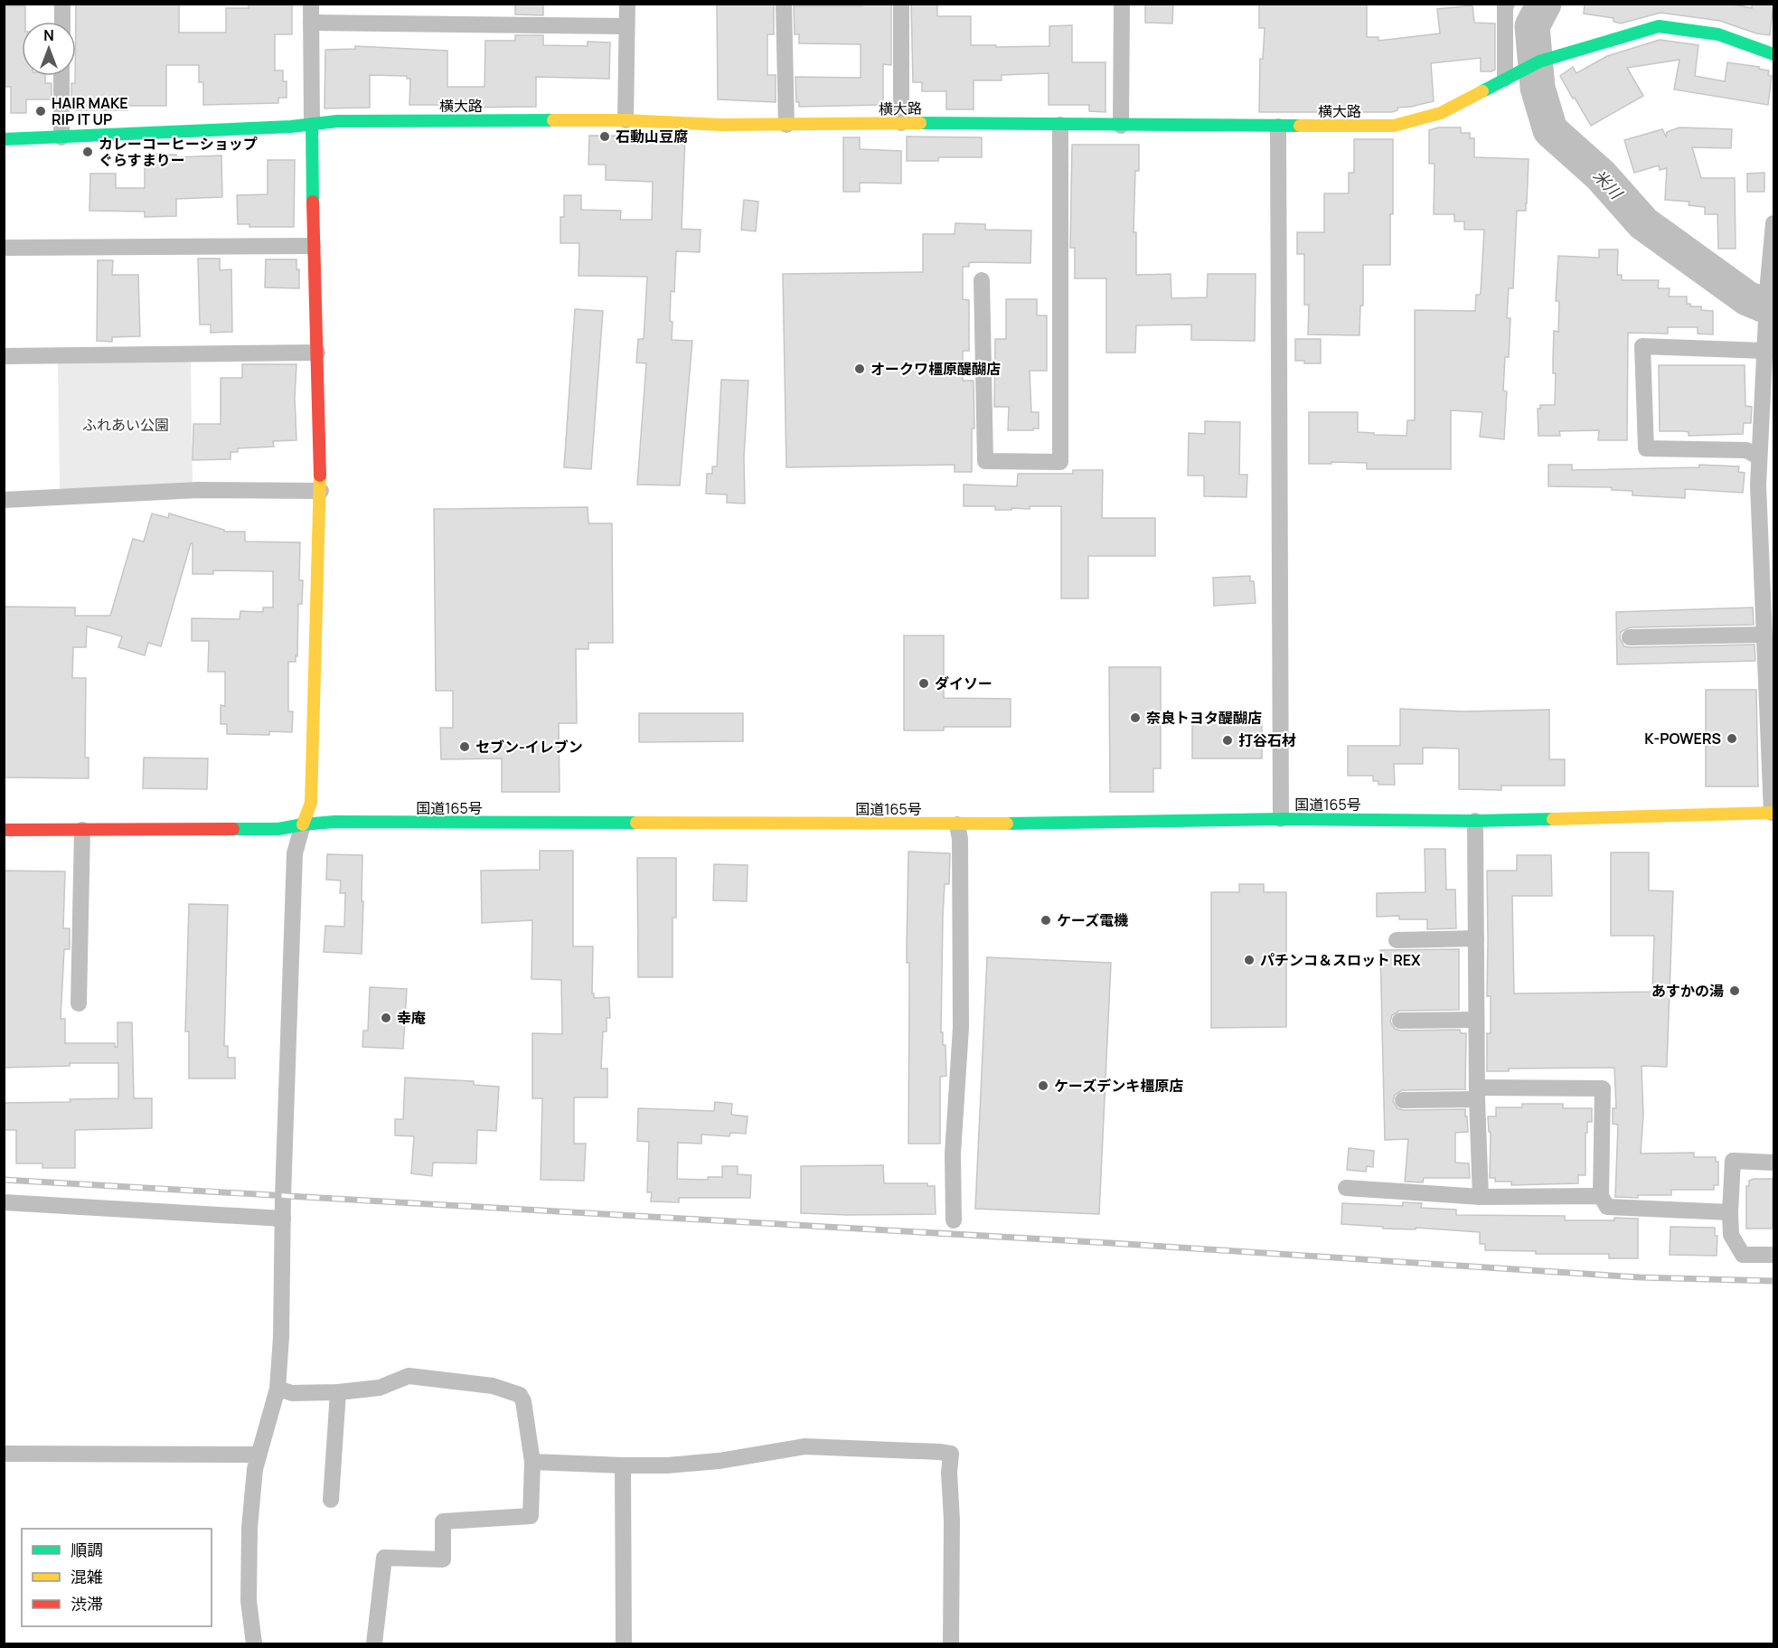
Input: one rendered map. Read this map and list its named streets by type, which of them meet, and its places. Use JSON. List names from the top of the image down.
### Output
{
  "streets": {
    "main road": ["横大路", "国道165号"]
  },
  "water": ["米川"],
  "parks": ["ふれあい公園"],
  "places": [
    "HAIR MAKE RIP IT UP",
    "石動山豆腐",
    "カレーコーヒーショップ ぐらすまりー",
    "オークワ橿原醍醐店",
    "ダイソー",
    "奈良トヨタ醍醐店",
    "K-POWERS",
    "打谷石材",
    "セブン-イレブン",
    "ケーズ電機",
    "パチンコ＆スロット REX",
    "あすかの湯",
    "幸庵",
    "ケーズデンキ橿原店"
  ],
  "legend": ["順調", "混雑", "渋滞"],
  "north": "top"
}
